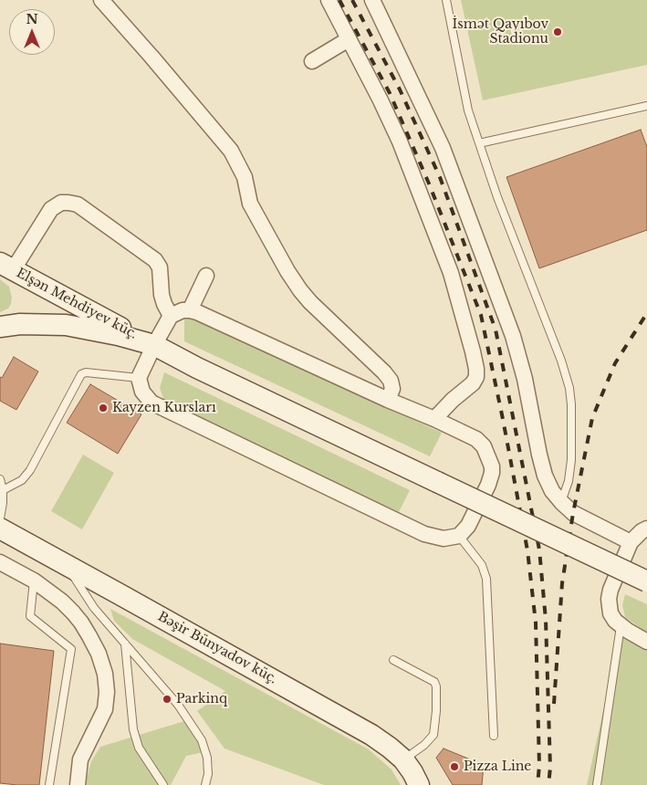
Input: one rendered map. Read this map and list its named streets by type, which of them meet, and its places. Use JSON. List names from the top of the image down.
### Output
{
  "streets": {
    "main road": ["Elşən Mehdiyev küç.", "Bəşir Bünyadov küç."]
  },
  "places": [
    "İsmət Qayıbov Stadionu",
    "Kayzen Kursları",
    "Parkinq",
    "Pizza Line"
  ],
  "north": "top"
}
